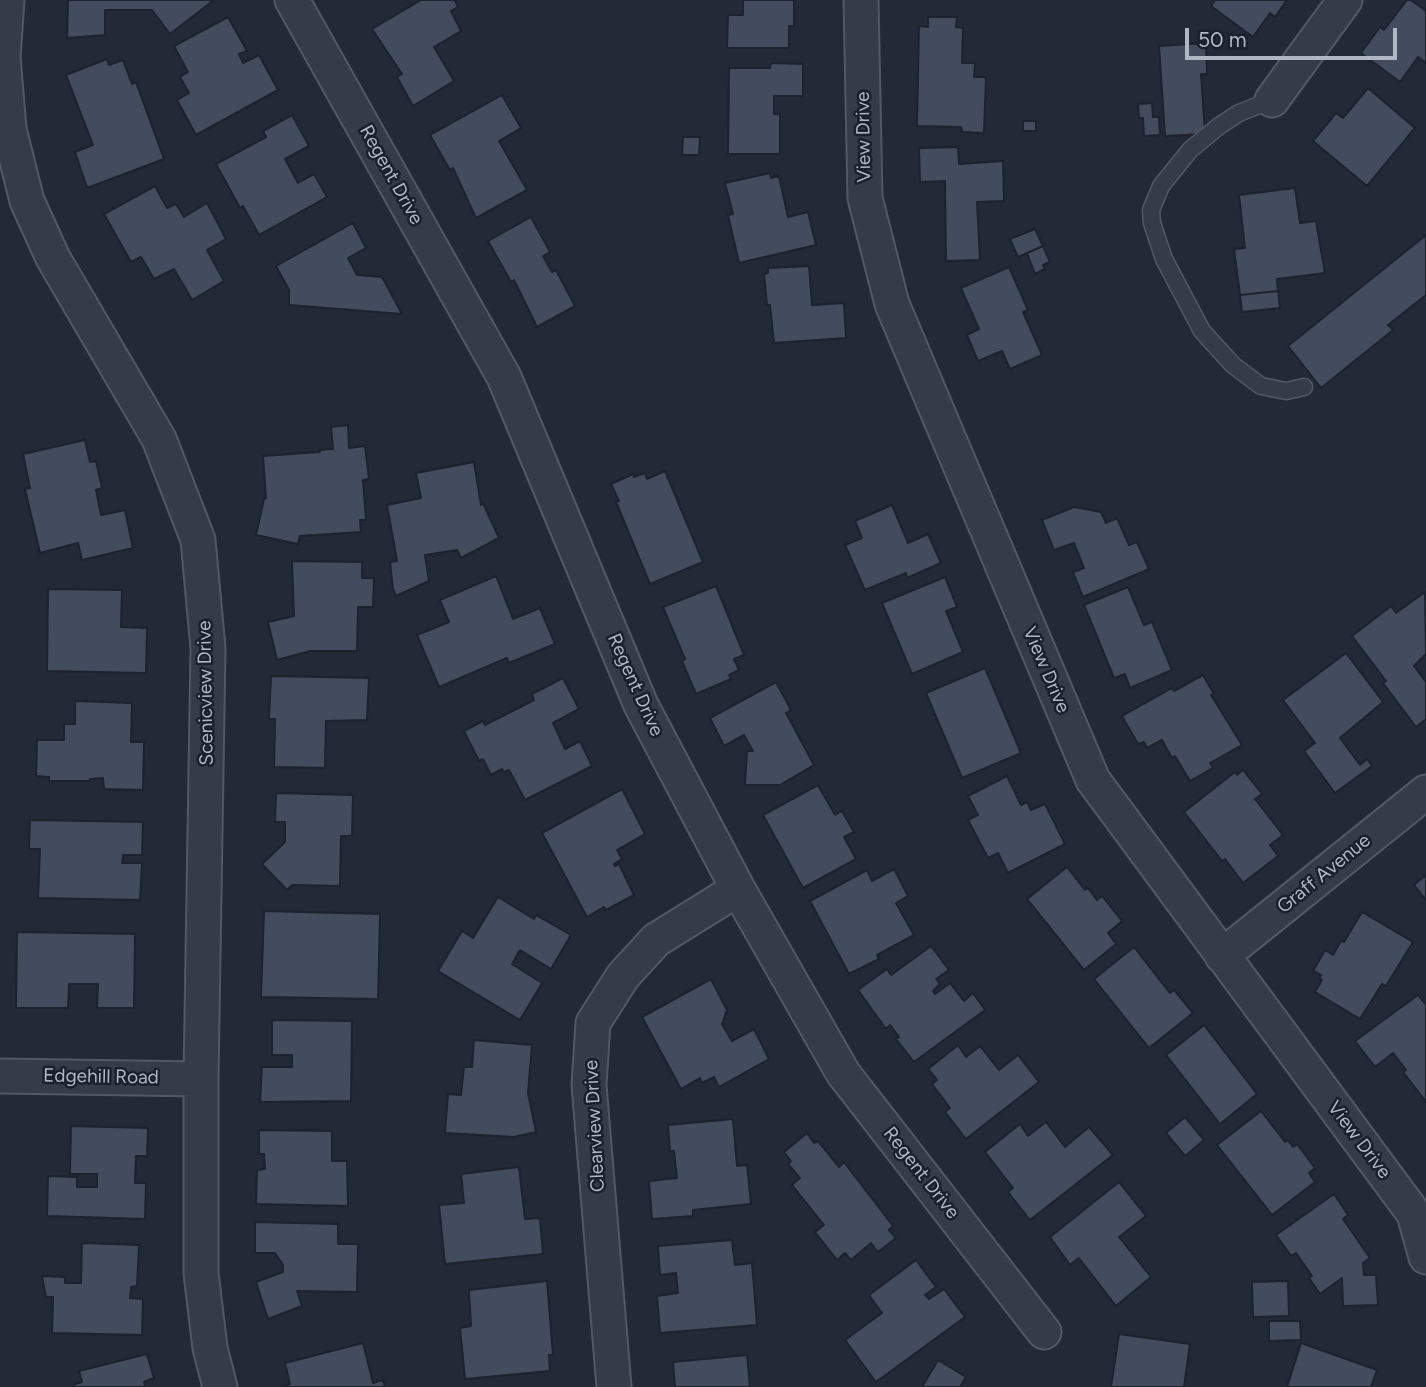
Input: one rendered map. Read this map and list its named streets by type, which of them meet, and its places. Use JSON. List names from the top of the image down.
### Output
{
  "streets": {
    "street": [
      "View Drive",
      "Regent Drive",
      "Scenicview Drive",
      "Graff Avenue",
      "Edgehill Road",
      "Clearview Drive"
    ]
  },
  "crossings": [
    ["View Drive", "Graff Avenue"],
    ["Regent Drive", "Clearview Drive"],
    ["Scenicview Drive", "Edgehill Road"]
  ],
  "scale_bar": "50 m"
}
